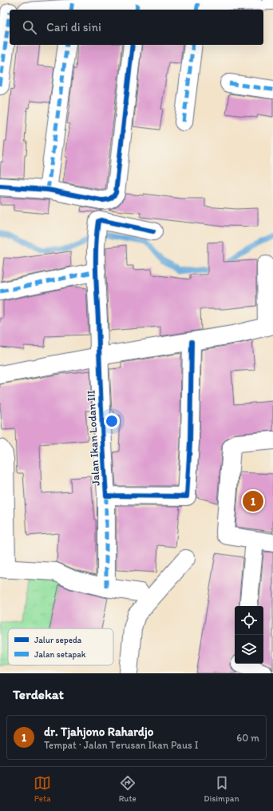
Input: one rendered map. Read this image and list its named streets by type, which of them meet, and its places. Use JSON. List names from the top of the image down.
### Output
{
  "streets": {
    "street": ["Jalan Ikan Lodan III"]
  },
  "legend": ["Jalur sepeda", "Jalan setapak"],
  "page": {
    "search": "Cari di sini",
    "pins": "1",
    "heading": "Terdekat",
    "list": [
      {
        "mark": "1",
        "name": "dr. Tjahjono Rahardjo",
        "note": "Tempat · Jalan Terusan Ikan Paus I",
        "value": "60 m"
      }
    ],
    "nav": ["Peta", "Rute", "Disimpan"]
  }
}
